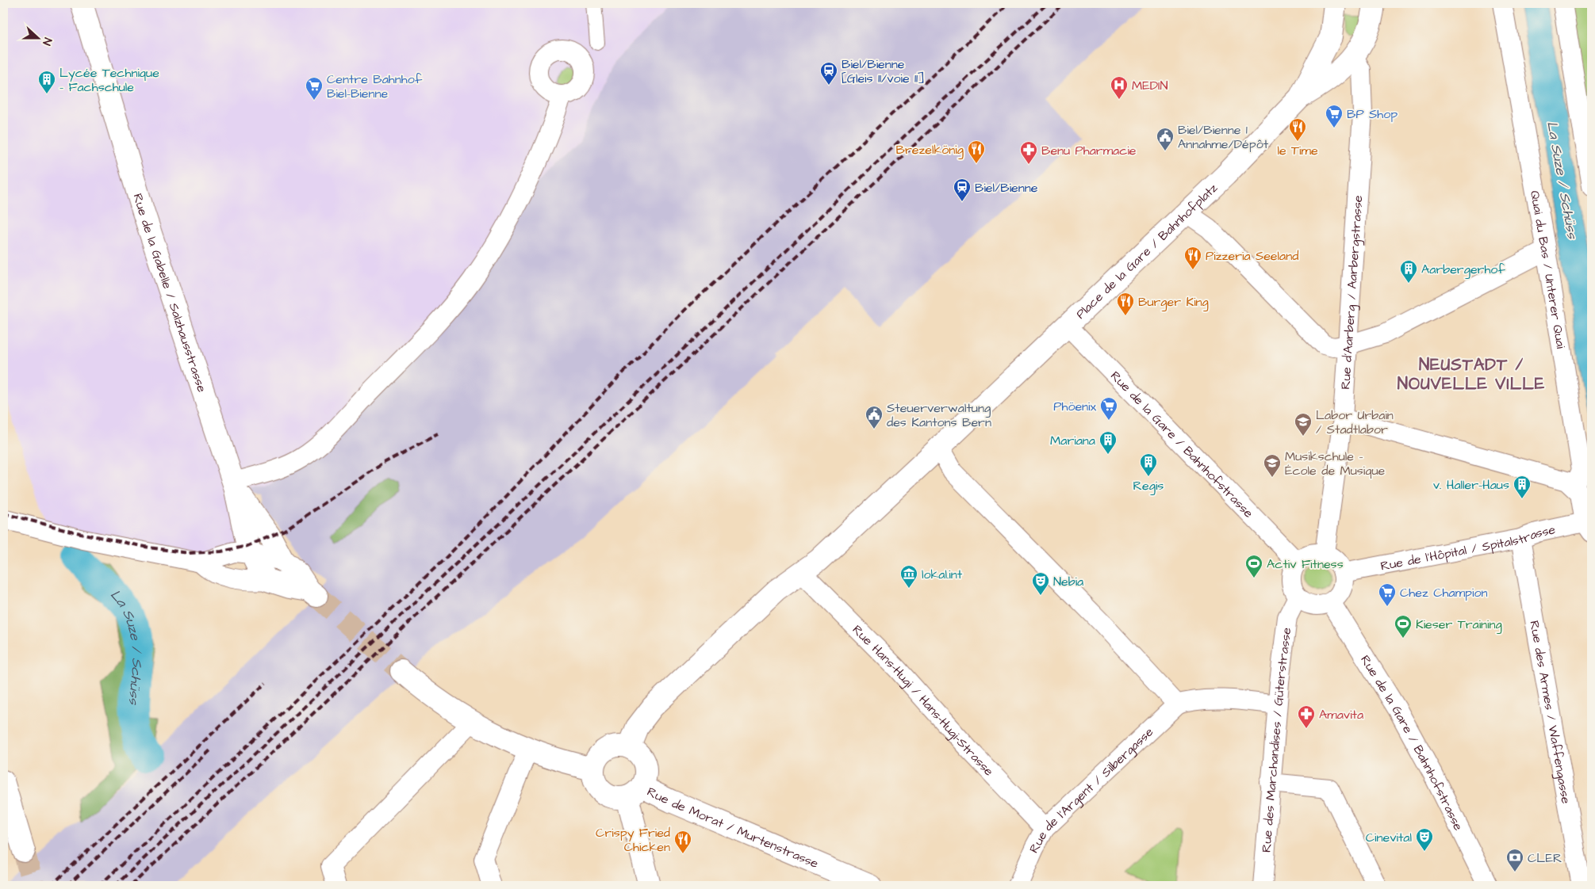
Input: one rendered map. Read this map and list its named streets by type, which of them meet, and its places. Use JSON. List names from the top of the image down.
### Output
{
  "streets": {
    "main road": ["Place de la Gare / Bahnhofplatz", "Rue de la Gabelle / Salzhausstrasse", "Rue de Morat / Murtenstrasse"],
    "street": [
      "Quai du Bas / Unterer Quai",
      "Rue d'Aarberg / Aarbergstrasse",
      "Rue de la Gare / Bahnhofstrasse",
      "Rue de l'Hôpital / Spitalstrasse",
      "Rue Hans-Hugi / Hans-Hugi-Strasse",
      "Rue des Armes / Waffengasse",
      "Rue des Marchandises / Güterstrasse",
      "Rue de l'Argent / Silbergasse"
    ]
  },
  "crossings": [
    ["Place de la Gare / Bahnhofplatz", "Rue de la Gare / Bahnhofstrasse"],
    ["Place de la Gare / Bahnhofplatz", "Rue Hans-Hugi / Hans-Hugi-Strasse"],
    ["Place de la Gare / Bahnhofplatz", "Rue de Morat / Murtenstrasse"],
    ["Rue d'Aarberg / Aarbergstrasse", "Rue de la Gare / Bahnhofstrasse"],
    ["Rue d'Aarberg / Aarbergstrasse", "Rue de l'Hôpital / Spitalstrasse"],
    ["Rue d'Aarberg / Aarbergstrasse", "Rue des Marchandises / Güterstrasse"],
    ["Rue de la Gare / Bahnhofstrasse", "Rue de l'Hôpital / Spitalstrasse"],
    ["Rue de la Gare / Bahnhofstrasse", "Rue des Marchandises / Güterstrasse"],
    ["Rue de l'Hôpital / Spitalstrasse", "Rue des Armes / Waffengasse"],
    ["Rue de l'Hôpital / Spitalstrasse", "Rue des Marchandises / Güterstrasse"],
    ["Rue Hans-Hugi / Hans-Hugi-Strasse", "Rue de l'Argent / Silbergasse"]
  ],
  "districts": ["NEUSTADT / NOUVELLE VILLE"],
  "water": ["La Suze / Schüss"],
  "places": {
    "station": ["Biel/Bienne [Gleis 11/voie 11]", "Biel/Bienne"],
    "building": [
      "Lycée Technique - Fachschule",
      "Aarbergerhof",
      "Mariana",
      "Regis",
      "v. Haller-Haus"
    ],
    "hospital": ["MEDIN"],
    "supermarket": [
      "Centre Bahnhof Biel-Bienne",
      "BP Shop",
      "Phöenix",
      "Chez Champion"
    ],
    "restaurant": [
      "le Time",
      "Brezelkönig",
      "Pizzeria Seeland",
      "Burger King",
      "Crispy Fried Chicken"
    ],
    "public building": ["Biel/Bienne 1 Annahme/Dépôt", "Steuerverwaltung des Kantons Bern"],
    "pharmacy": ["Benu Pharmacie", "Amavita"],
    "school or university": ["Labor Urbain / Stadtlabor", "Musikschule - École de Musique"],
    "sports": ["Activ Fitness", "Kieser Training"],
    "museum": ["lokal.int"],
    "theatre": ["Nebia", "Cinevital"],
    "bank": ["CLER"]
  },
  "north": "right"
}
